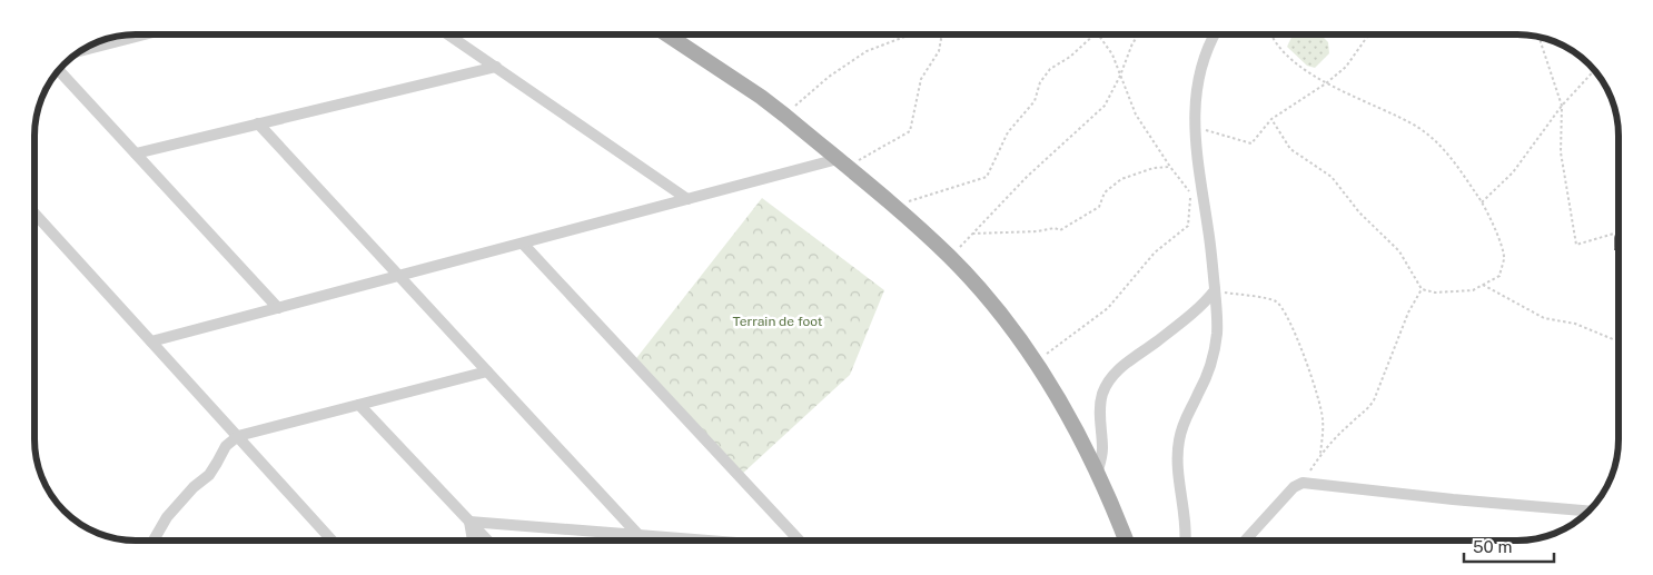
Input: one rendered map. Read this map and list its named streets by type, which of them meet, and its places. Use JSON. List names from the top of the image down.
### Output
{
  "parks": ["Terrain de foot"],
  "scale_bar": "50 m"
}
